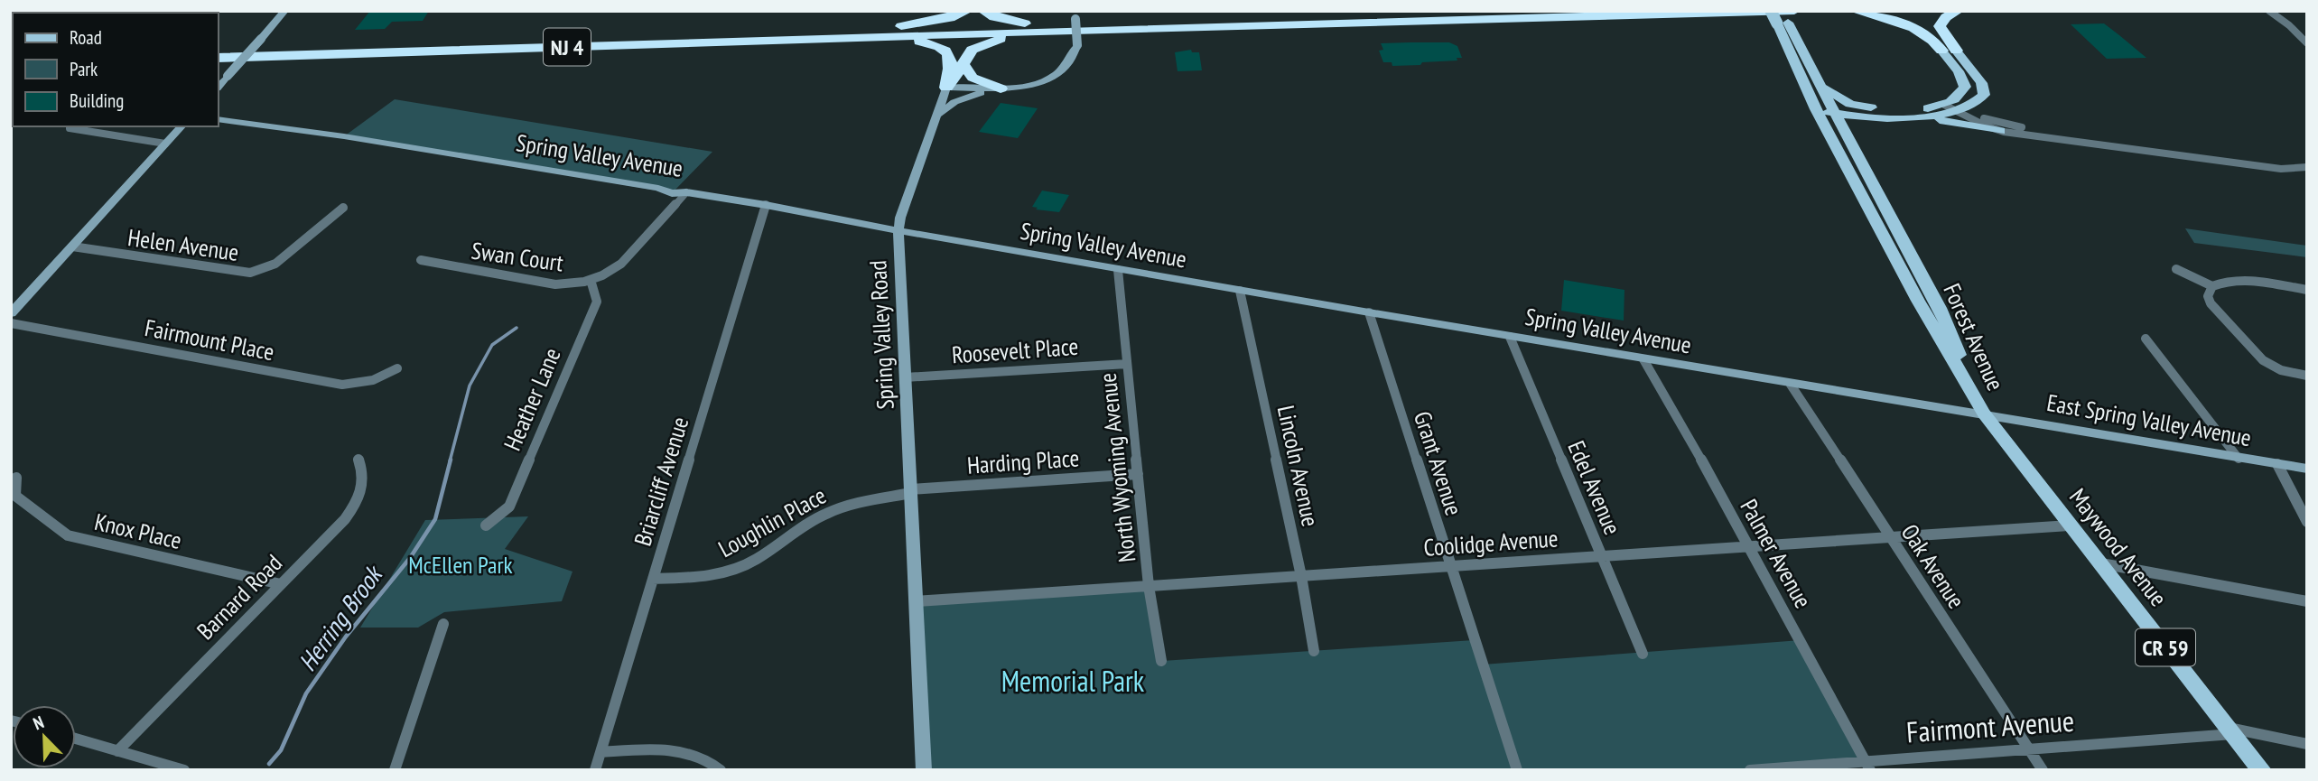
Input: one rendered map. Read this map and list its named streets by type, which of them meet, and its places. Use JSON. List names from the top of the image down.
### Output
{
  "streets": {
    "highway": ["NJ 4"],
    "main road": ["Forest Avenue", "Maywood Avenue", "CR 59"],
    "street": [
      "Spring Valley Avenue",
      "Helen Avenue",
      "Swan Court",
      "Spring Valley Road",
      "Fairmount Place",
      "Roosevelt Place",
      "Heather Lane",
      "East Spring Valley Avenue",
      "Harding Place",
      "Grant Avenue",
      "Lincoln Avenue",
      "North Wyoming Avenue",
      "Briarcliff Avenue",
      "Edel Avenue",
      "Loughlin Place",
      "Knox Place",
      "Coolidge Avenue",
      "Palmer Avenue",
      "Oak Avenue",
      "Barnard Road",
      "Fairmont Avenue"
    ]
  },
  "crossings": [
    ["NJ 4", "Forest Avenue"],
    ["Spring Valley Avenue", "Swan Court"],
    ["Spring Valley Avenue", "Spring Valley Road"],
    ["Spring Valley Avenue", "Forest Avenue"],
    ["Spring Valley Avenue", "East Spring Valley Avenue"],
    ["Spring Valley Avenue", "Grant Avenue"],
    ["Spring Valley Avenue", "Lincoln Avenue"],
    ["Spring Valley Avenue", "North Wyoming Avenue"],
    ["Spring Valley Avenue", "Briarcliff Avenue"],
    ["Spring Valley Avenue", "Edel Avenue"],
    ["Spring Valley Avenue", "Maywood Avenue"],
    ["Spring Valley Avenue", "Palmer Avenue"],
    ["Spring Valley Avenue", "Oak Avenue"],
    ["Swan Court", "Heather Lane"],
    ["Spring Valley Road", "Roosevelt Place"],
    ["Spring Valley Road", "Harding Place"],
    ["Spring Valley Road", "Loughlin Place"],
    ["Spring Valley Road", "Coolidge Avenue"],
    ["Forest Avenue", "East Spring Valley Avenue"],
    ["Forest Avenue", "Maywood Avenue"],
    ["Roosevelt Place", "North Wyoming Avenue"],
    ["East Spring Valley Avenue", "Maywood Avenue"],
    ["Harding Place", "North Wyoming Avenue"],
    ["Harding Place", "Loughlin Place"],
    ["Grant Avenue", "Coolidge Avenue"],
    ["Lincoln Avenue", "Coolidge Avenue"],
    ["North Wyoming Avenue", "Coolidge Avenue"],
    ["Briarcliff Avenue", "Loughlin Place"],
    ["Edel Avenue", "Coolidge Avenue"],
    ["Knox Place", "Barnard Road"],
    ["Coolidge Avenue", "Maywood Avenue"],
    ["Coolidge Avenue", "Palmer Avenue"],
    ["Coolidge Avenue", "Oak Avenue"],
    ["Maywood Avenue", "Fairmont Avenue"],
    ["Palmer Avenue", "Fairmont Avenue"],
    ["Oak Avenue", "Fairmont Avenue"]
  ],
  "water": ["Herring Brook"],
  "parks": ["McEllen Park", "Memorial Park"],
  "legend": ["Road", "Park", "Building"],
  "north": "top left"
}
